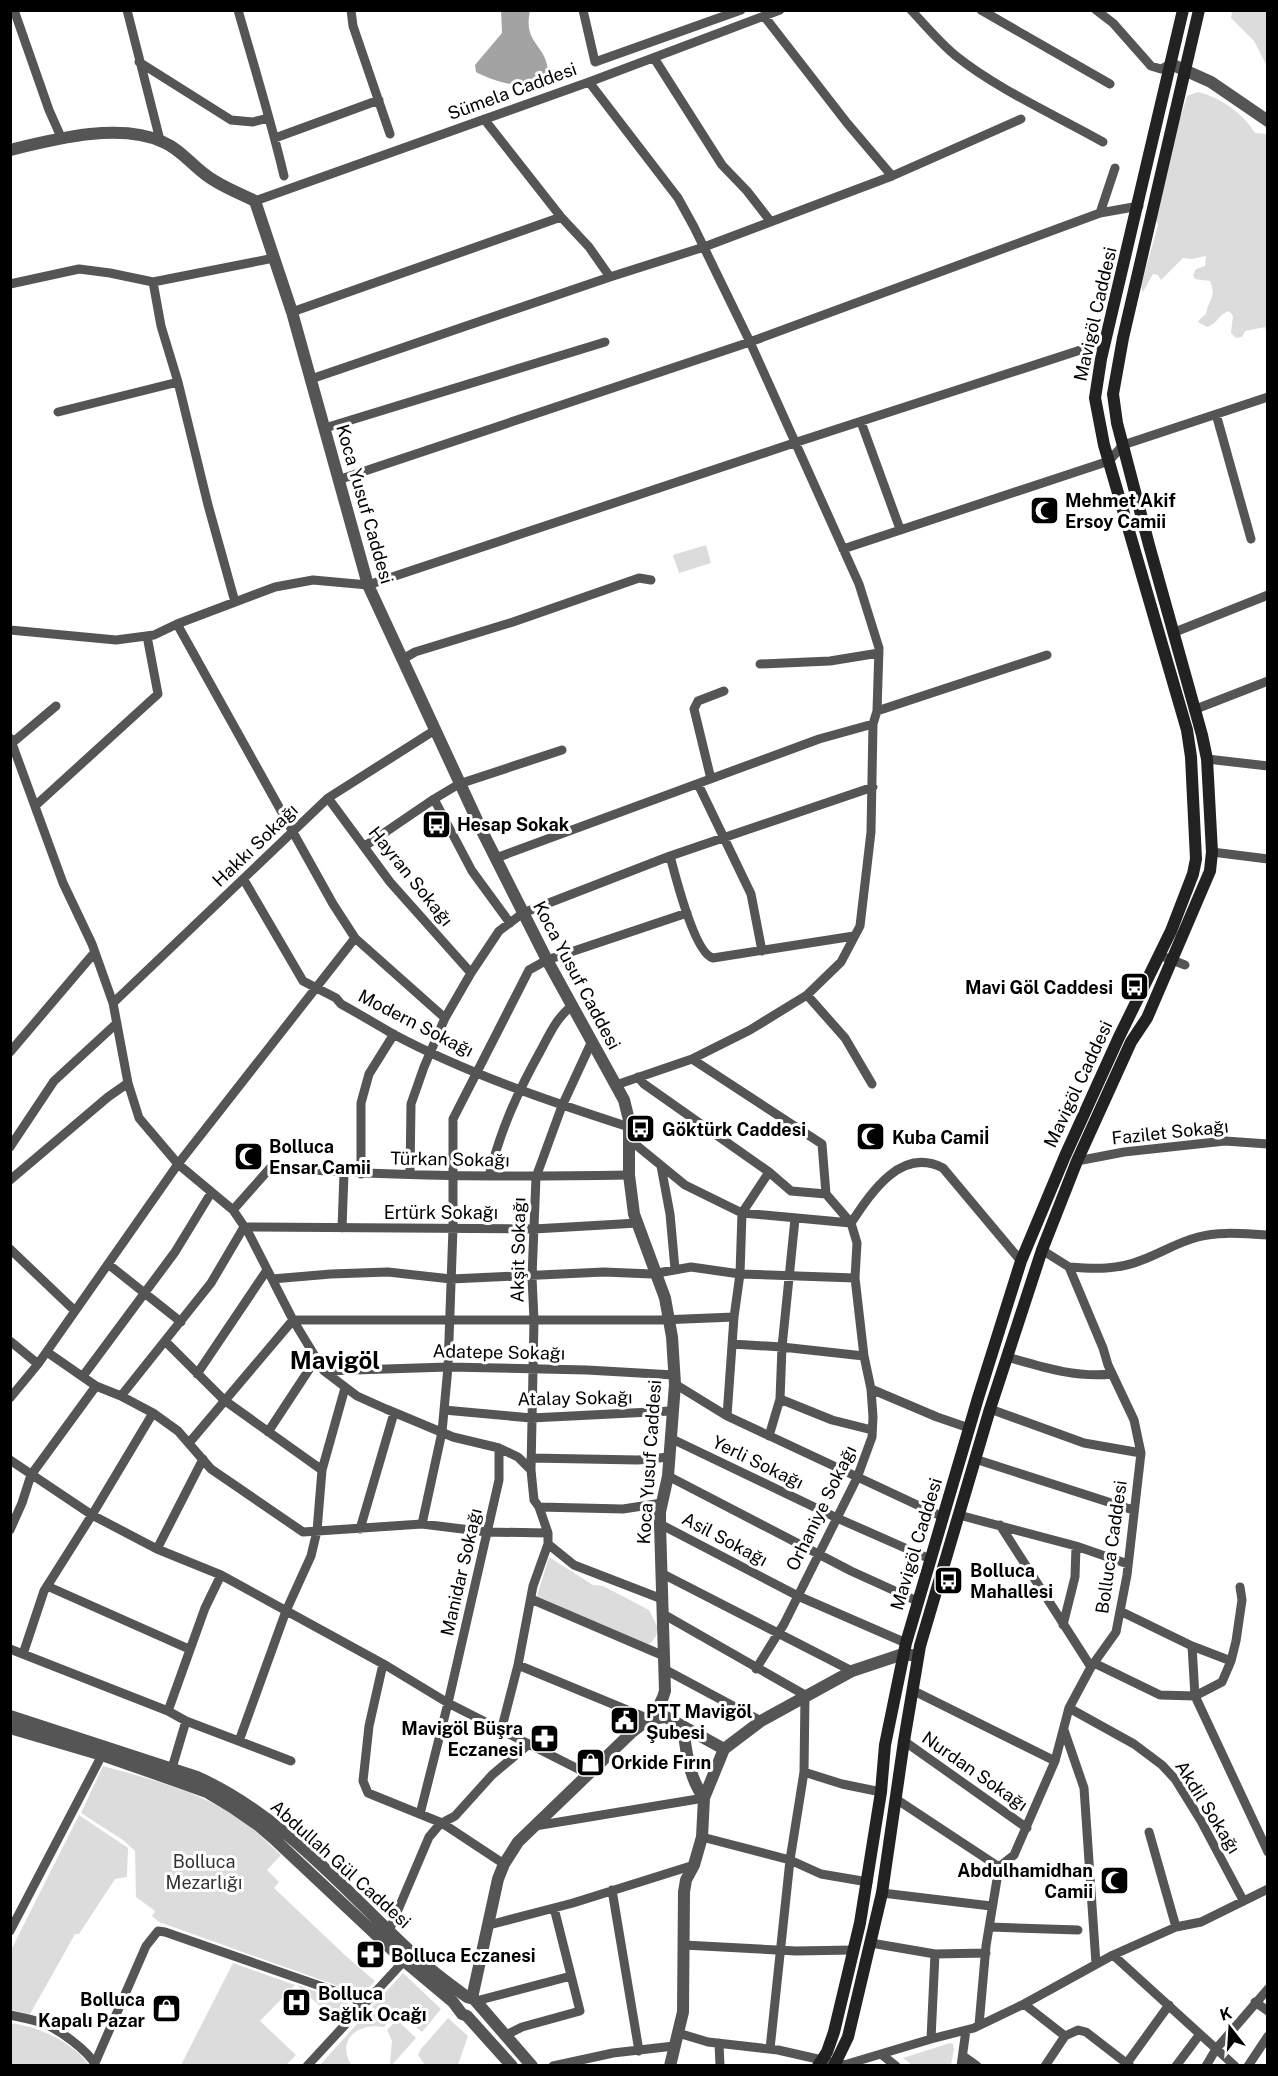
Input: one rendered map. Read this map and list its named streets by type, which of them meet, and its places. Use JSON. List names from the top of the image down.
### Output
{
  "streets": {
    "main road": ["Mavigöl Caddesi"],
    "street": [
      "Sümela Caddesi",
      "Koca Yusuf Caddesi",
      "Hakkı Sokağı",
      "Hayran Sokağı",
      "Modern Sokağı",
      "Fazilet Sokağı",
      "Türkan Sokağı",
      "Ertürk Sokağı",
      "Akşit Sokağı",
      "Adatepe Sokağı",
      "Atalay Sokağı",
      "Yerli Sokağı",
      "Orhaniye Sokağı",
      "Asil Sokağı",
      "Bolluca Caddesi",
      "Manidar Sokağı",
      "Nurdan Sokağı",
      "Akdil Sokağı",
      "Abdullah Gül Caddesi"
    ]
  },
  "crossings": [
    ["Sümela Caddesi", "Koca Yusuf Caddesi"],
    ["Mavigöl Caddesi", "Fazilet Sokağı"],
    ["Mavigöl Caddesi", "Yerli Sokağı"],
    ["Mavigöl Caddesi", "Asil Sokağı"],
    ["Mavigöl Caddesi", "Nurdan Sokağı"],
    ["Koca Yusuf Caddesi", "Hakkı Sokağı"],
    ["Koca Yusuf Caddesi", "Modern Sokağı"],
    ["Koca Yusuf Caddesi", "Türkan Sokağı"],
    ["Koca Yusuf Caddesi", "Ertürk Sokağı"],
    ["Koca Yusuf Caddesi", "Akşit Sokağı"],
    ["Koca Yusuf Caddesi", "Adatepe Sokağı"],
    ["Koca Yusuf Caddesi", "Atalay Sokağı"],
    ["Koca Yusuf Caddesi", "Yerli Sokağı"],
    ["Koca Yusuf Caddesi", "Asil Sokağı"],
    ["Hakkı Sokağı", "Hayran Sokağı"],
    ["Hakkı Sokağı", "Modern Sokağı"],
    ["Modern Sokağı", "Akşit Sokağı"],
    ["Türkan Sokağı", "Akşit Sokağı"],
    ["Ertürk Sokağı", "Akşit Sokağı"],
    ["Akşit Sokağı", "Adatepe Sokağı"],
    ["Akşit Sokağı", "Atalay Sokağı"],
    ["Yerli Sokağı", "Orhaniye Sokağı"],
    ["Orhaniye Sokağı", "Asil Sokağı"],
    ["Bolluca Caddesi", "Nurdan Sokağı"],
    ["Bolluca Caddesi", "Akdil Sokağı"]
  ],
  "districts": ["Mavigöl"],
  "parks": ["Bolluca Mezarlığı"],
  "places": {
    "mosque": [
      "Mehmet Akif Ersoy Camii",
      "Kuba Camiİ",
      "Bolluca Ensar Camii",
      "Abdulhamidhan Camii"
    ],
    "bus stop": [
      "Hesap Sokak",
      "Mavi Göl Caddesi",
      "Göktürk Caddesi",
      "Bolluca Mahallesi"
    ],
    "public building": ["PTT Mavigöl Şubesi"],
    "pharmacy": ["Mavigöl Büşra Eczanesi", "Bolluca Eczanesi"],
    "shop": ["Orkide Fırın", "Bolluca Kapalı Pazar"],
    "hospital": ["Bolluca Sağlık Ocağı"]
  },
  "north": "top"
}
